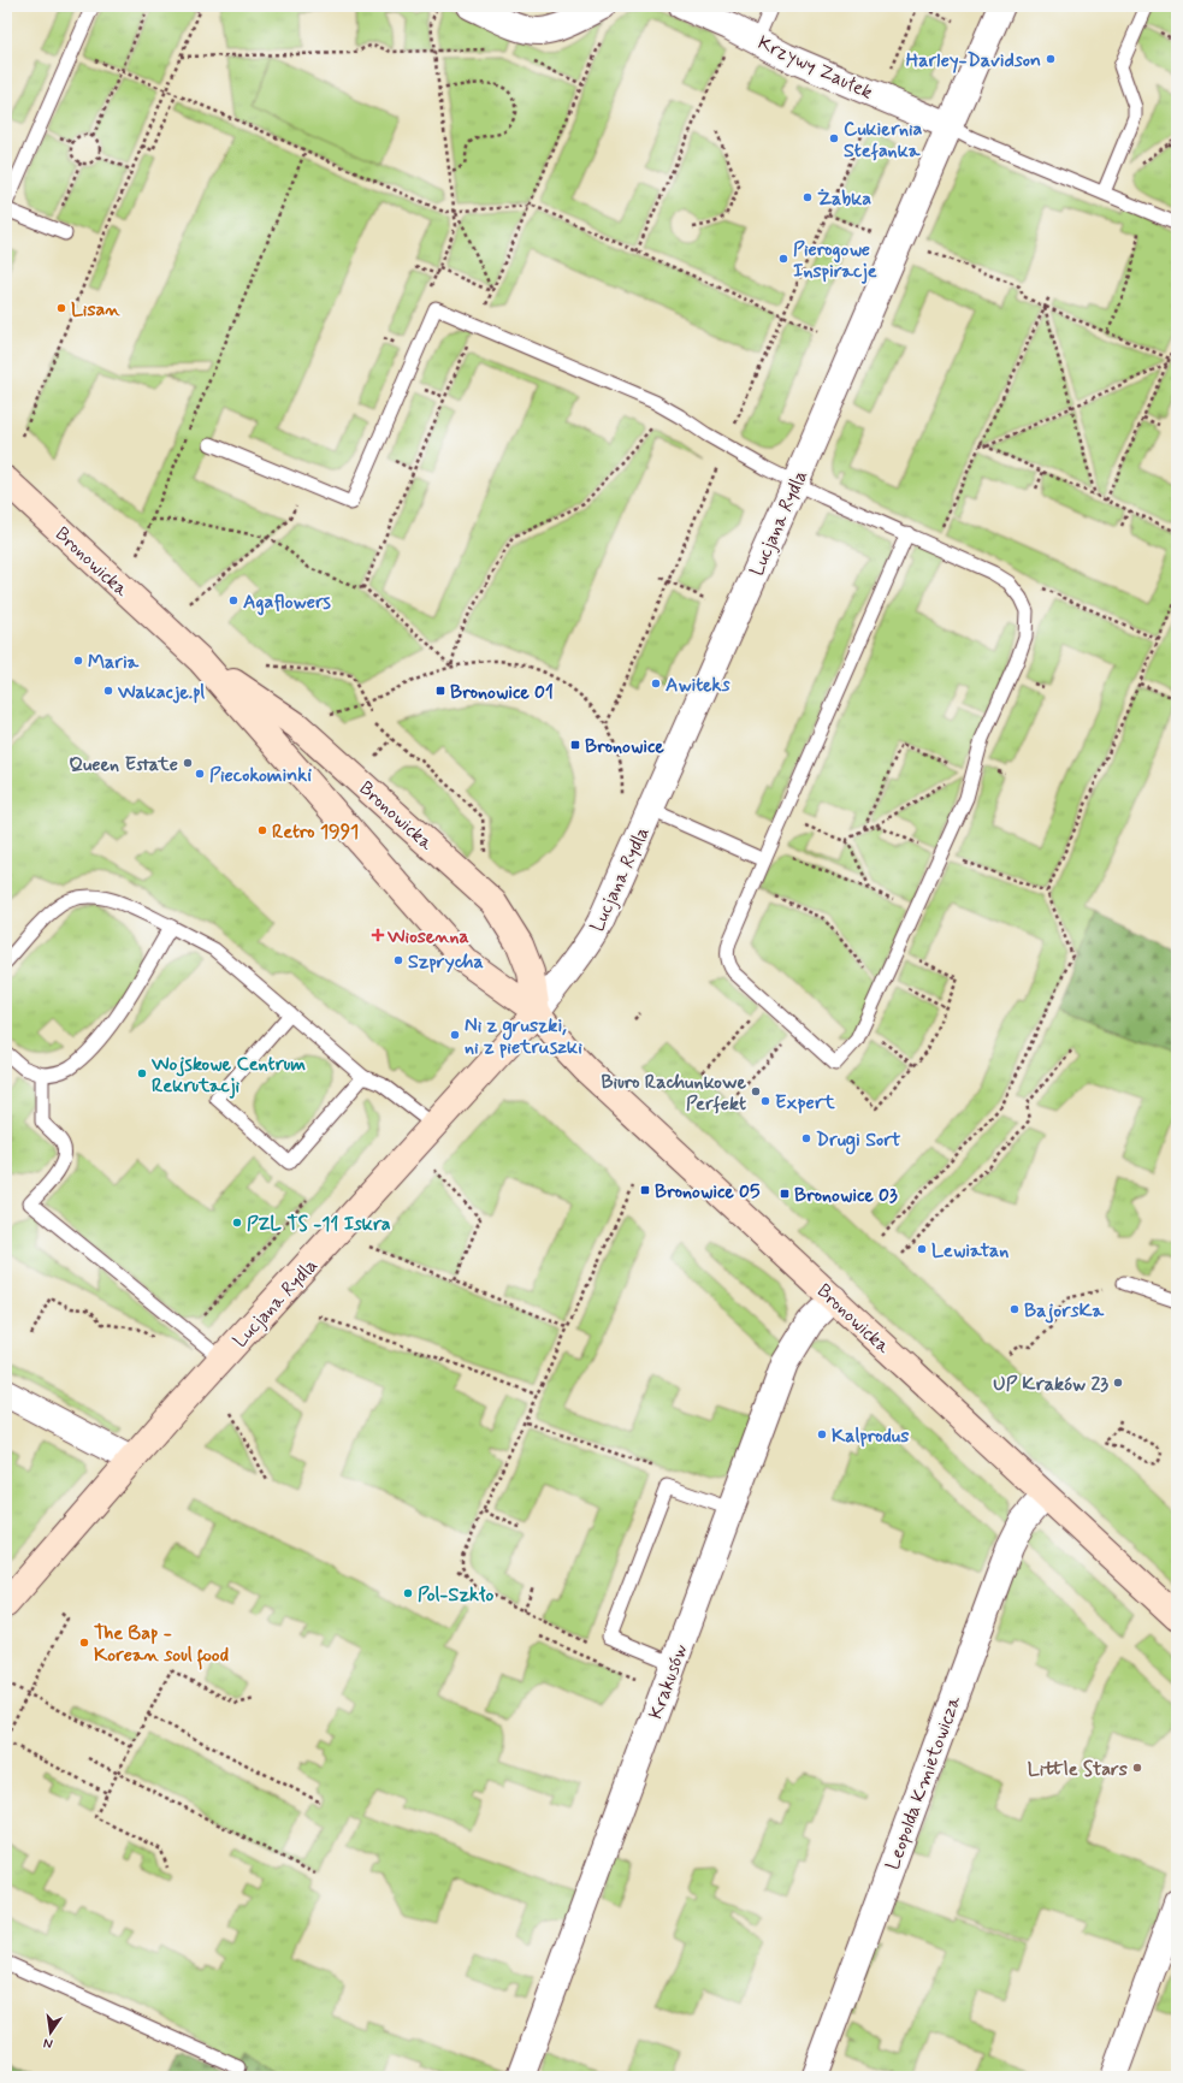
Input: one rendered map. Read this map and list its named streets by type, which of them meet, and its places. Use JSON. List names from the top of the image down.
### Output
{
  "streets": {
    "street": [
      "Krzywy Zaułek",
      "Lucjana Rydla",
      "Bronowicka",
      "Krakusów",
      "Leopolda Kmietowicza"
    ]
  },
  "crossings": [
    ["Krzywy Zaułek", "Lucjana Rydla"],
    ["Lucjana Rydla", "Bronowicka"],
    ["Bronowicka", "Krakusów"],
    ["Bronowicka", "Leopolda Kmietowicza"]
  ],
  "places": {
    "other": [
      "Harley-Davidson",
      "Cukiernia Stefanka",
      "Żabka",
      "Pierogowe Inspiracje",
      "Lisan",
      "Agaflowers",
      "Maria",
      "Awiteks",
      "Wakacje.pl",
      "Queen Estate",
      "Piecokominki",
      "Retro 1991",
      "Szprycha",
      "Ni z gruszki, ni z pietruszki",
      "Wojskowe Centrum Rekrutacji",
      "Biuro Rachunkowe Perfekt",
      "Expert",
      "Drugi Sort",
      "PZL TS -11 Iskra",
      "Lewiatan",
      "BajorsKa",
      "UP Kraków 23",
      "Kalprodus",
      "Pol-Szkło",
      "The Bap - Korean soul food",
      "Little Stars"
    ],
    "transit": [
      "Bronowice 01",
      "Bronowice",
      "Bronowice 05",
      "Bronowice 03"
    ],
    "health": ["Wiosenna"]
  },
  "north": "bottom"
}
